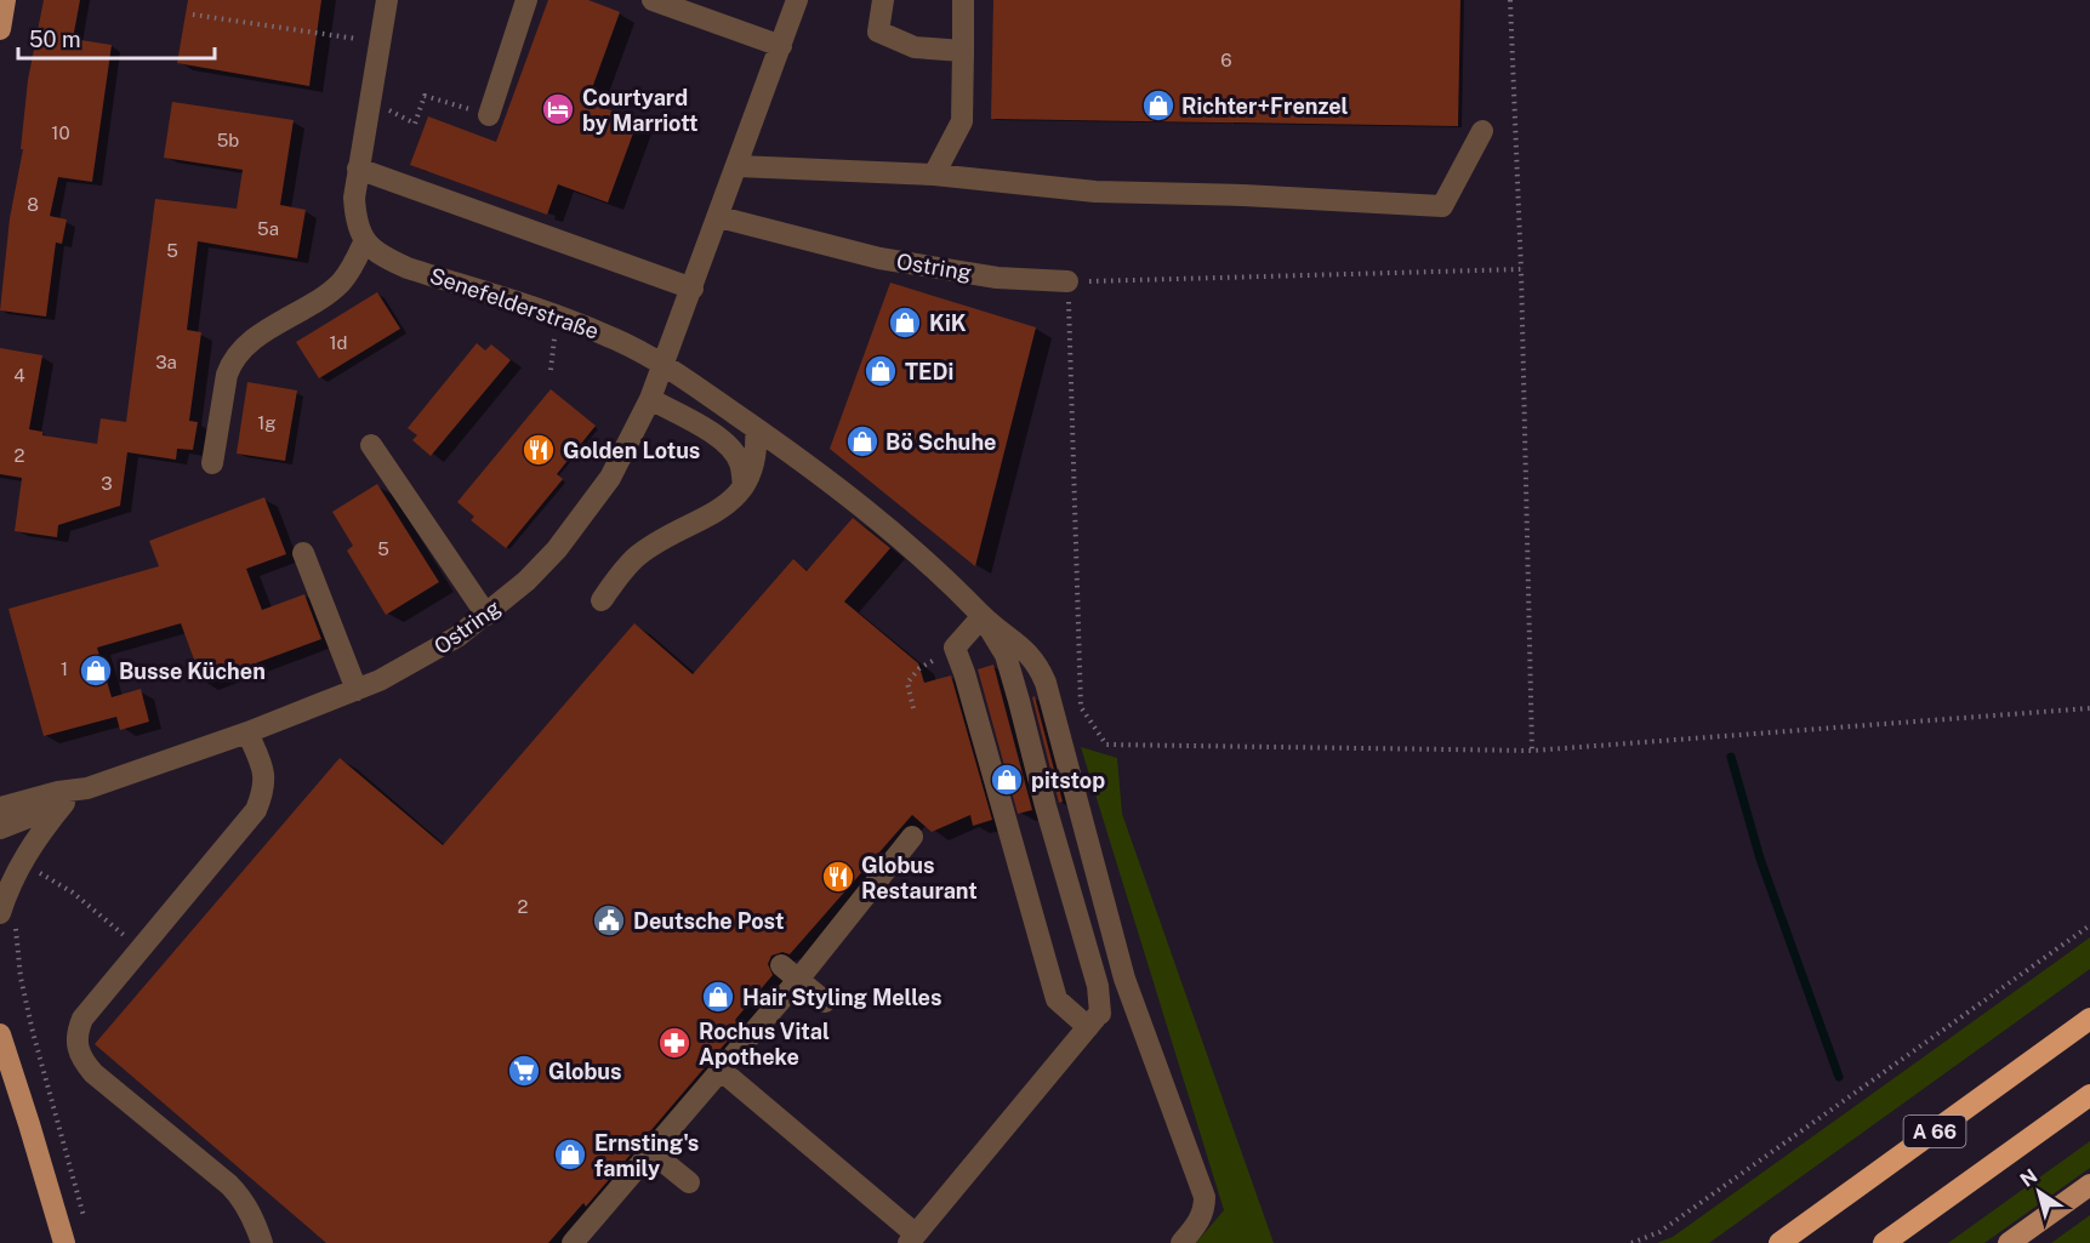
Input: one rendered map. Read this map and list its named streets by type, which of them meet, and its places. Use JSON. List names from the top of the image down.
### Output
{
  "streets": {
    "highway": ["A 66"],
    "street": ["Ostring", "Senefelderstraße"]
  },
  "crossings": [
    ["Ostring", "Senefelderstraße"]
  ],
  "places": {
    "shop": [
      "Richter+Frenzel",
      "KiK",
      "TEDi",
      "Bö Schuhe",
      "Busse Küchen",
      "pitstop",
      "Hair Styling Melles",
      "Ernsting's family"
    ],
    "hotel": ["Courtyard by Marriott"],
    "restaurant": ["Golden Lotus", "Globus Restaurant"],
    "public building": ["Deutsche Post"],
    "pharmacy": ["Rochus Vital Apotheke"],
    "supermarket": ["Globus"]
  },
  "house_numbers": [
    "6",
    "10",
    "5b",
    "8",
    "5a",
    "5",
    "1d",
    "3a",
    "4",
    "1g",
    "2",
    "3",
    "5",
    "1",
    "2"
  ],
  "scale_bar": "50 m",
  "north": "top left"
}
